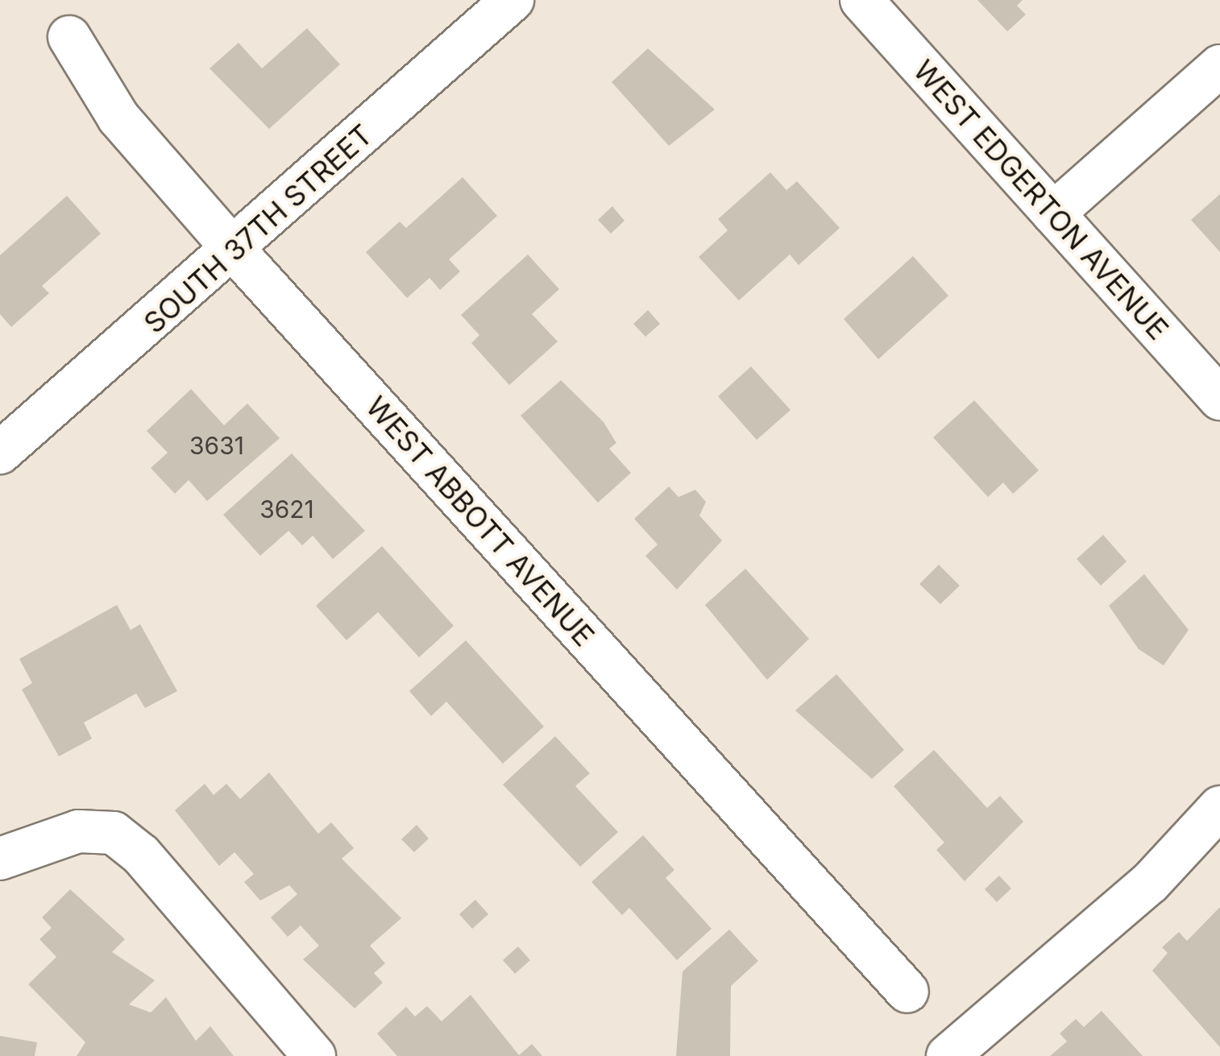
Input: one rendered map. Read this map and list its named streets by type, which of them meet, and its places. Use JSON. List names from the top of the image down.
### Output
{
  "streets": {
    "street": ["WEST EDGERTON AVENUE", "SOUTH 37TH STREET", "WEST ABBOTT AVENUE"]
  },
  "crossings": [
    ["SOUTH 37TH STREET", "WEST ABBOTT AVENUE"]
  ],
  "house_numbers": ["3631", "3621"]
}
